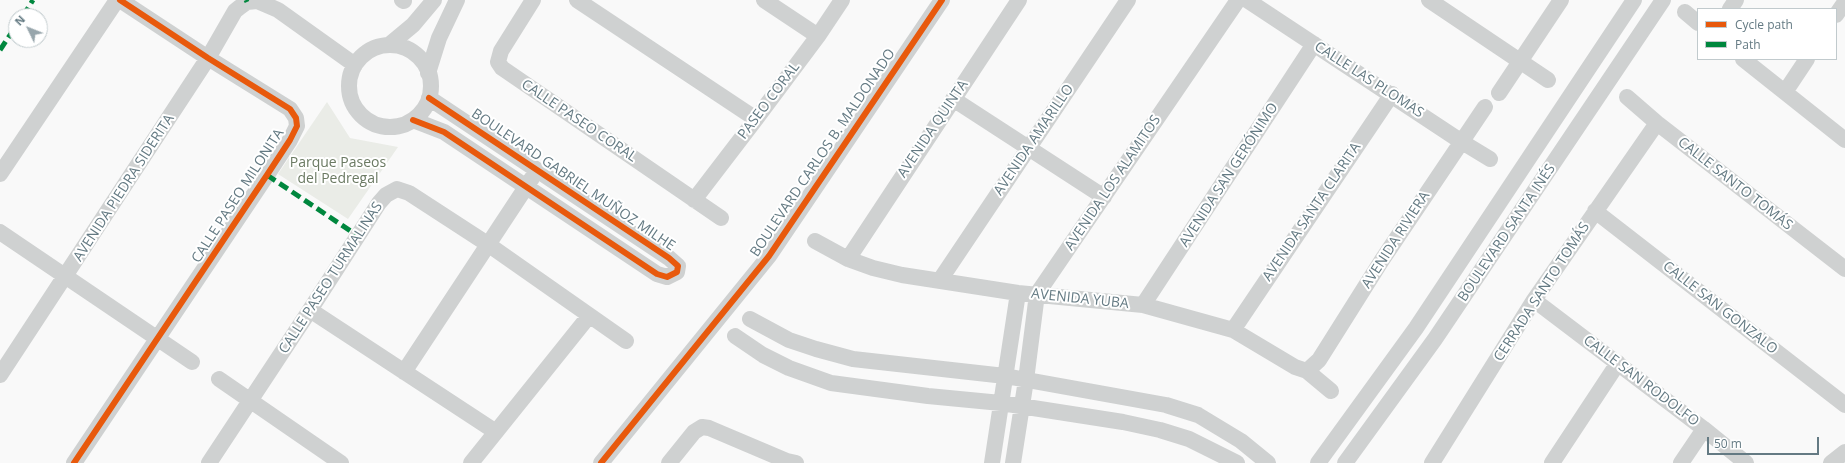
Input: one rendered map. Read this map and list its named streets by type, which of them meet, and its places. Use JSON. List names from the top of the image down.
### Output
{
  "streets": {
    "street": [
      "CALLE LAS PLOMAS",
      "PASEO CORAL",
      "CALLE PASEO CORAL",
      "AVENIDA QUINTA",
      "AVENIDA AMARILLO",
      "BOULEVARD CARLOS B. MALDONADO",
      "AVENIDA SAN GERÓNIMO",
      "BOULEVARD GABRIEL MUÑOZ MILHE",
      "AVENIDA LOS ALAMITOS",
      "CALLE SANTO TOMÁS",
      "AVENIDA PIEDRA SIDERITA",
      "CALLE PASEO MILONITA",
      "AVENIDA SANTA CLARITA",
      "BOULEVARD SANTA INÉS",
      "AVENIDA RIVIERA",
      "CALLE PASEO TURMALINAS",
      "CERRADA SANTO TOMÁS",
      "AVENIDA YUBA",
      "CALLE SAN GONZALO",
      "CALLE SAN RODOLFO"
    ]
  },
  "crossings": [
    ["CALLE LAS PLOMAS", "AVENIDA SAN GERÓNIMO"],
    ["CALLE LAS PLOMAS", "AVENIDA SANTA CLARITA"],
    ["CALLE LAS PLOMAS", "AVENIDA RIVIERA"],
    ["PASEO CORAL", "CALLE PASEO CORAL"],
    ["AVENIDA QUINTA", "AVENIDA YUBA"],
    ["AVENIDA AMARILLO", "AVENIDA YUBA"],
    ["AVENIDA SAN GERÓNIMO", "AVENIDA YUBA"],
    ["BOULEVARD GABRIEL MUÑOZ MILHE", "AVENIDA PIEDRA SIDERITA"],
    ["AVENIDA LOS ALAMITOS", "AVENIDA YUBA"],
    ["CALLE SANTO TOMÁS", "CERRADA SANTO TOMÁS"],
    ["AVENIDA PIEDRA SIDERITA", "CALLE PASEO MILONITA"],
    ["AVENIDA SANTA CLARITA", "AVENIDA YUBA"],
    ["AVENIDA RIVIERA", "AVENIDA YUBA"],
    ["CERRADA SANTO TOMÁS", "CALLE SAN GONZALO"],
    ["CERRADA SANTO TOMÁS", "CALLE SAN RODOLFO"]
  ],
  "parks": ["Parque Paseos del Pedregal"],
  "legend": ["Cycle path", "Path"],
  "scale_bar": "50 m",
  "north": "top left"
}
